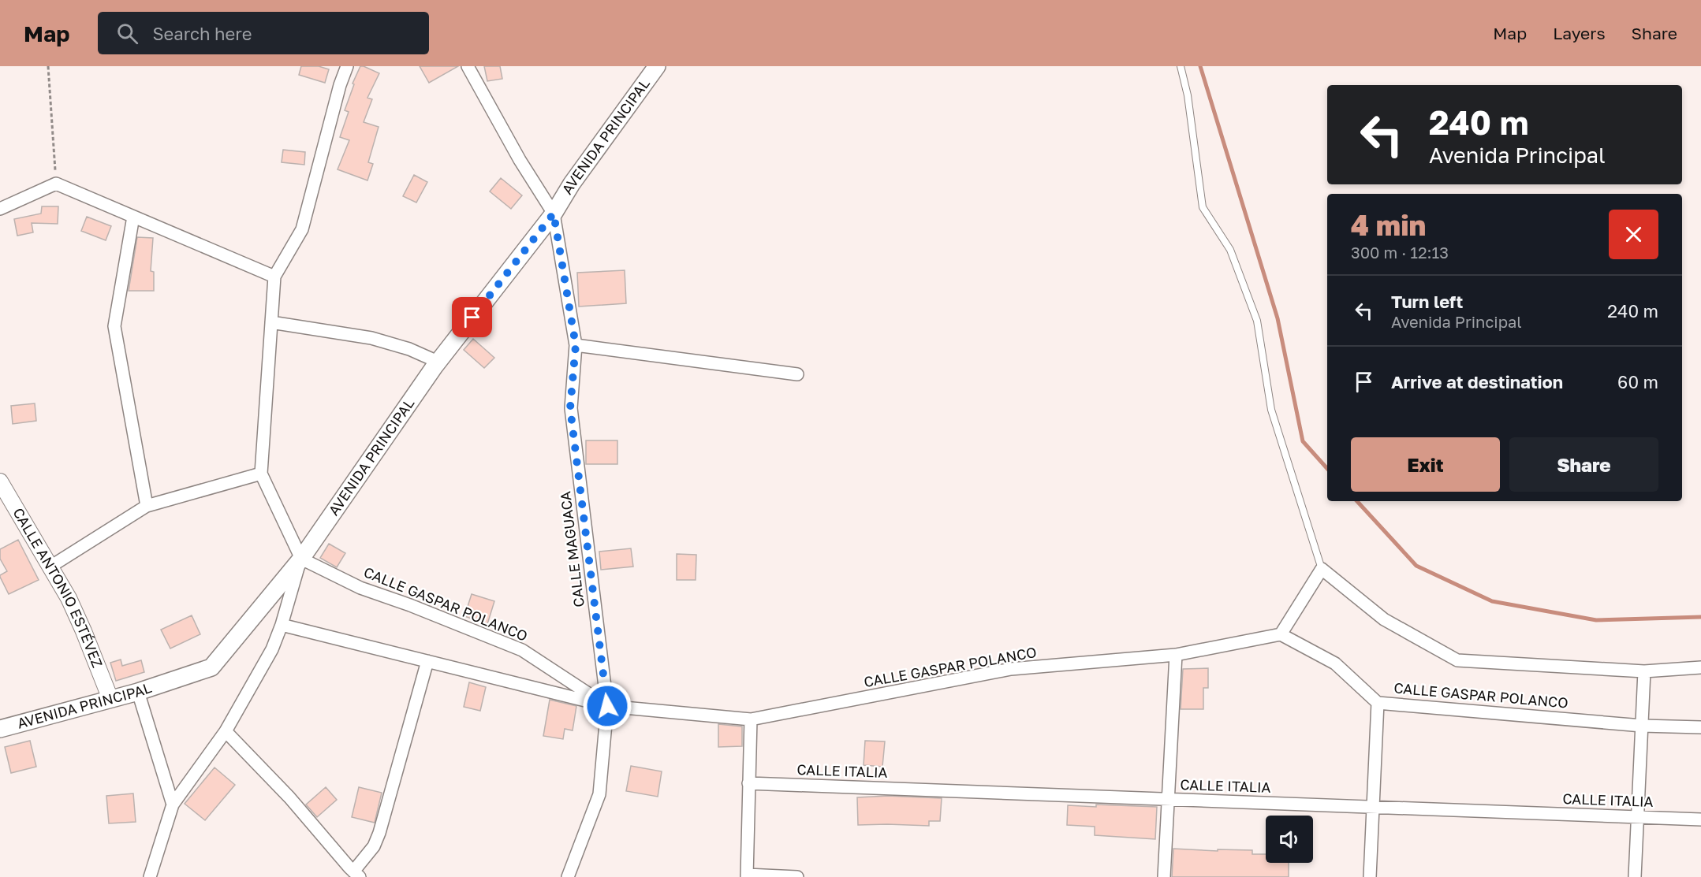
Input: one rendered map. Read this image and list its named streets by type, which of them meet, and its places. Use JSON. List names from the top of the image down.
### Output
{
  "streets": {
    "main road": ["AVENIDA PRINCIPAL"],
    "street": [
      "CALLE MAGUACA",
      "CALLE ANTONIO ESTÉVEZ",
      "CALLE GASPAR POLANCO",
      "CALLE ITALIA"
    ]
  },
  "crossings": [
    ["AVENIDA PRINCIPAL", "CALLE MAGUACA"],
    ["AVENIDA PRINCIPAL", "CALLE ANTONIO ESTÉVEZ"],
    ["AVENIDA PRINCIPAL", "CALLE GASPAR POLANCO"],
    ["CALLE MAGUACA", "CALLE GASPAR POLANCO"]
  ],
  "page": {
    "header": "Map",
    "search": "Search here",
    "nav": ["Map", "Layers", "Share"],
    "turn": ["240 m", "Avenida Principal"],
    "heading": ["4 min", "300 m · 12:13"],
    "list": [
      {
        "name": "Turn left",
        "note": "Avenida Principal",
        "value": "240 m"
      },
      {
        "name": "Arrive at destination",
        "value": "60 m"
      }
    ],
    "buttons": ["Exit", "Share"]
  }
}
